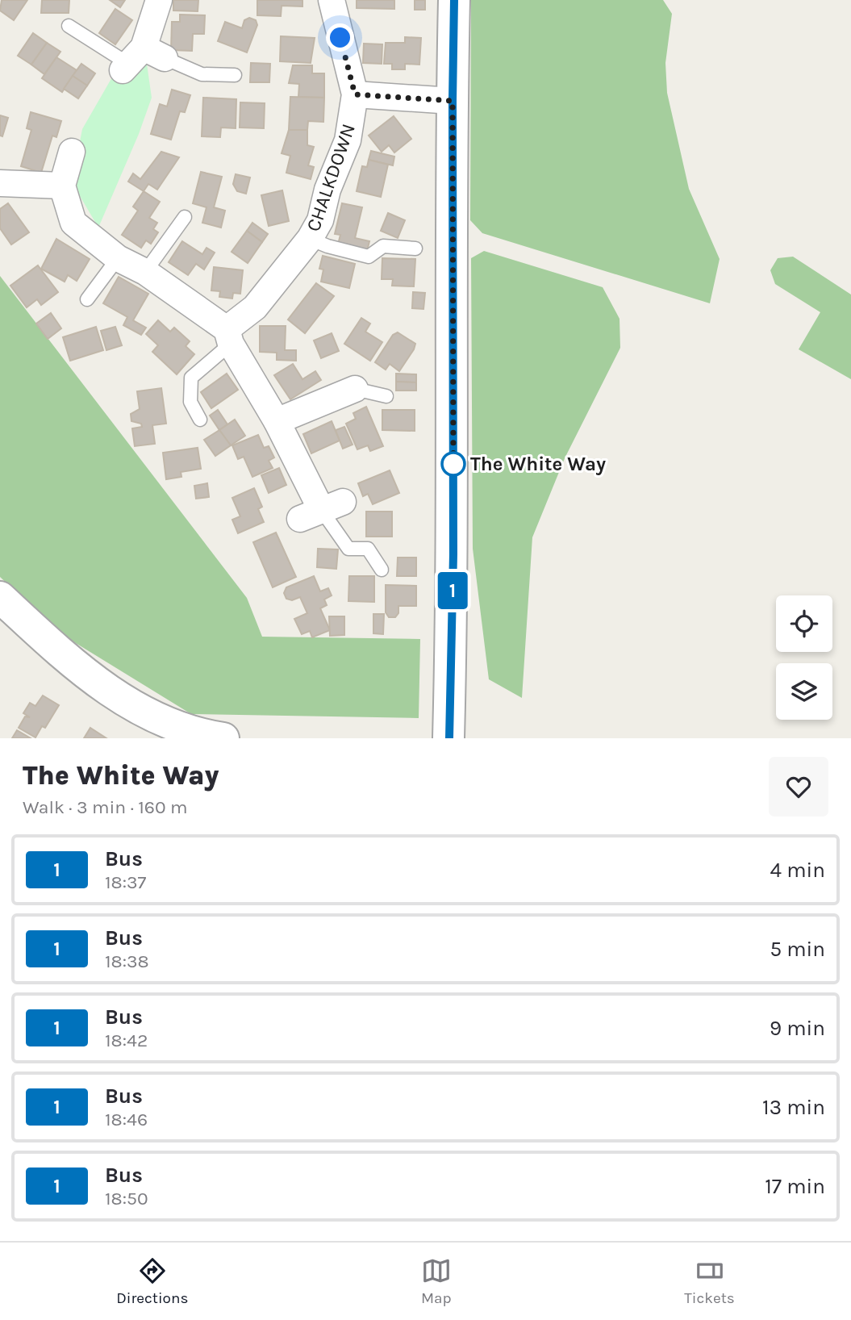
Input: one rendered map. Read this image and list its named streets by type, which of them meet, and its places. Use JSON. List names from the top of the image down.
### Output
{
  "streets": {
    "street": ["CHALKDOWN"]
  },
  "places": ["The White Way"],
  "lines": ["bus line 1"],
  "page": {
    "on_map": "1",
    "heading": ["The White Way", "Walk · 3 min · 160 m"],
    "list": [
      {
        "mark": "1",
        "name": "Bus",
        "note": "18:37",
        "value": "4 min"
      },
      {
        "mark": "1",
        "name": "Bus",
        "note": "18:38",
        "value": "5 min"
      },
      {
        "mark": "1",
        "name": "Bus",
        "note": "18:42",
        "value": "9 min"
      },
      {
        "mark": "1",
        "name": "Bus",
        "note": "18:46",
        "value": "13 min"
      },
      {
        "mark": "1",
        "name": "Bus",
        "note": "18:50",
        "value": "17 min"
      }
    ],
    "tabs": ["Directions", "Map", "Tickets"]
  }
}
